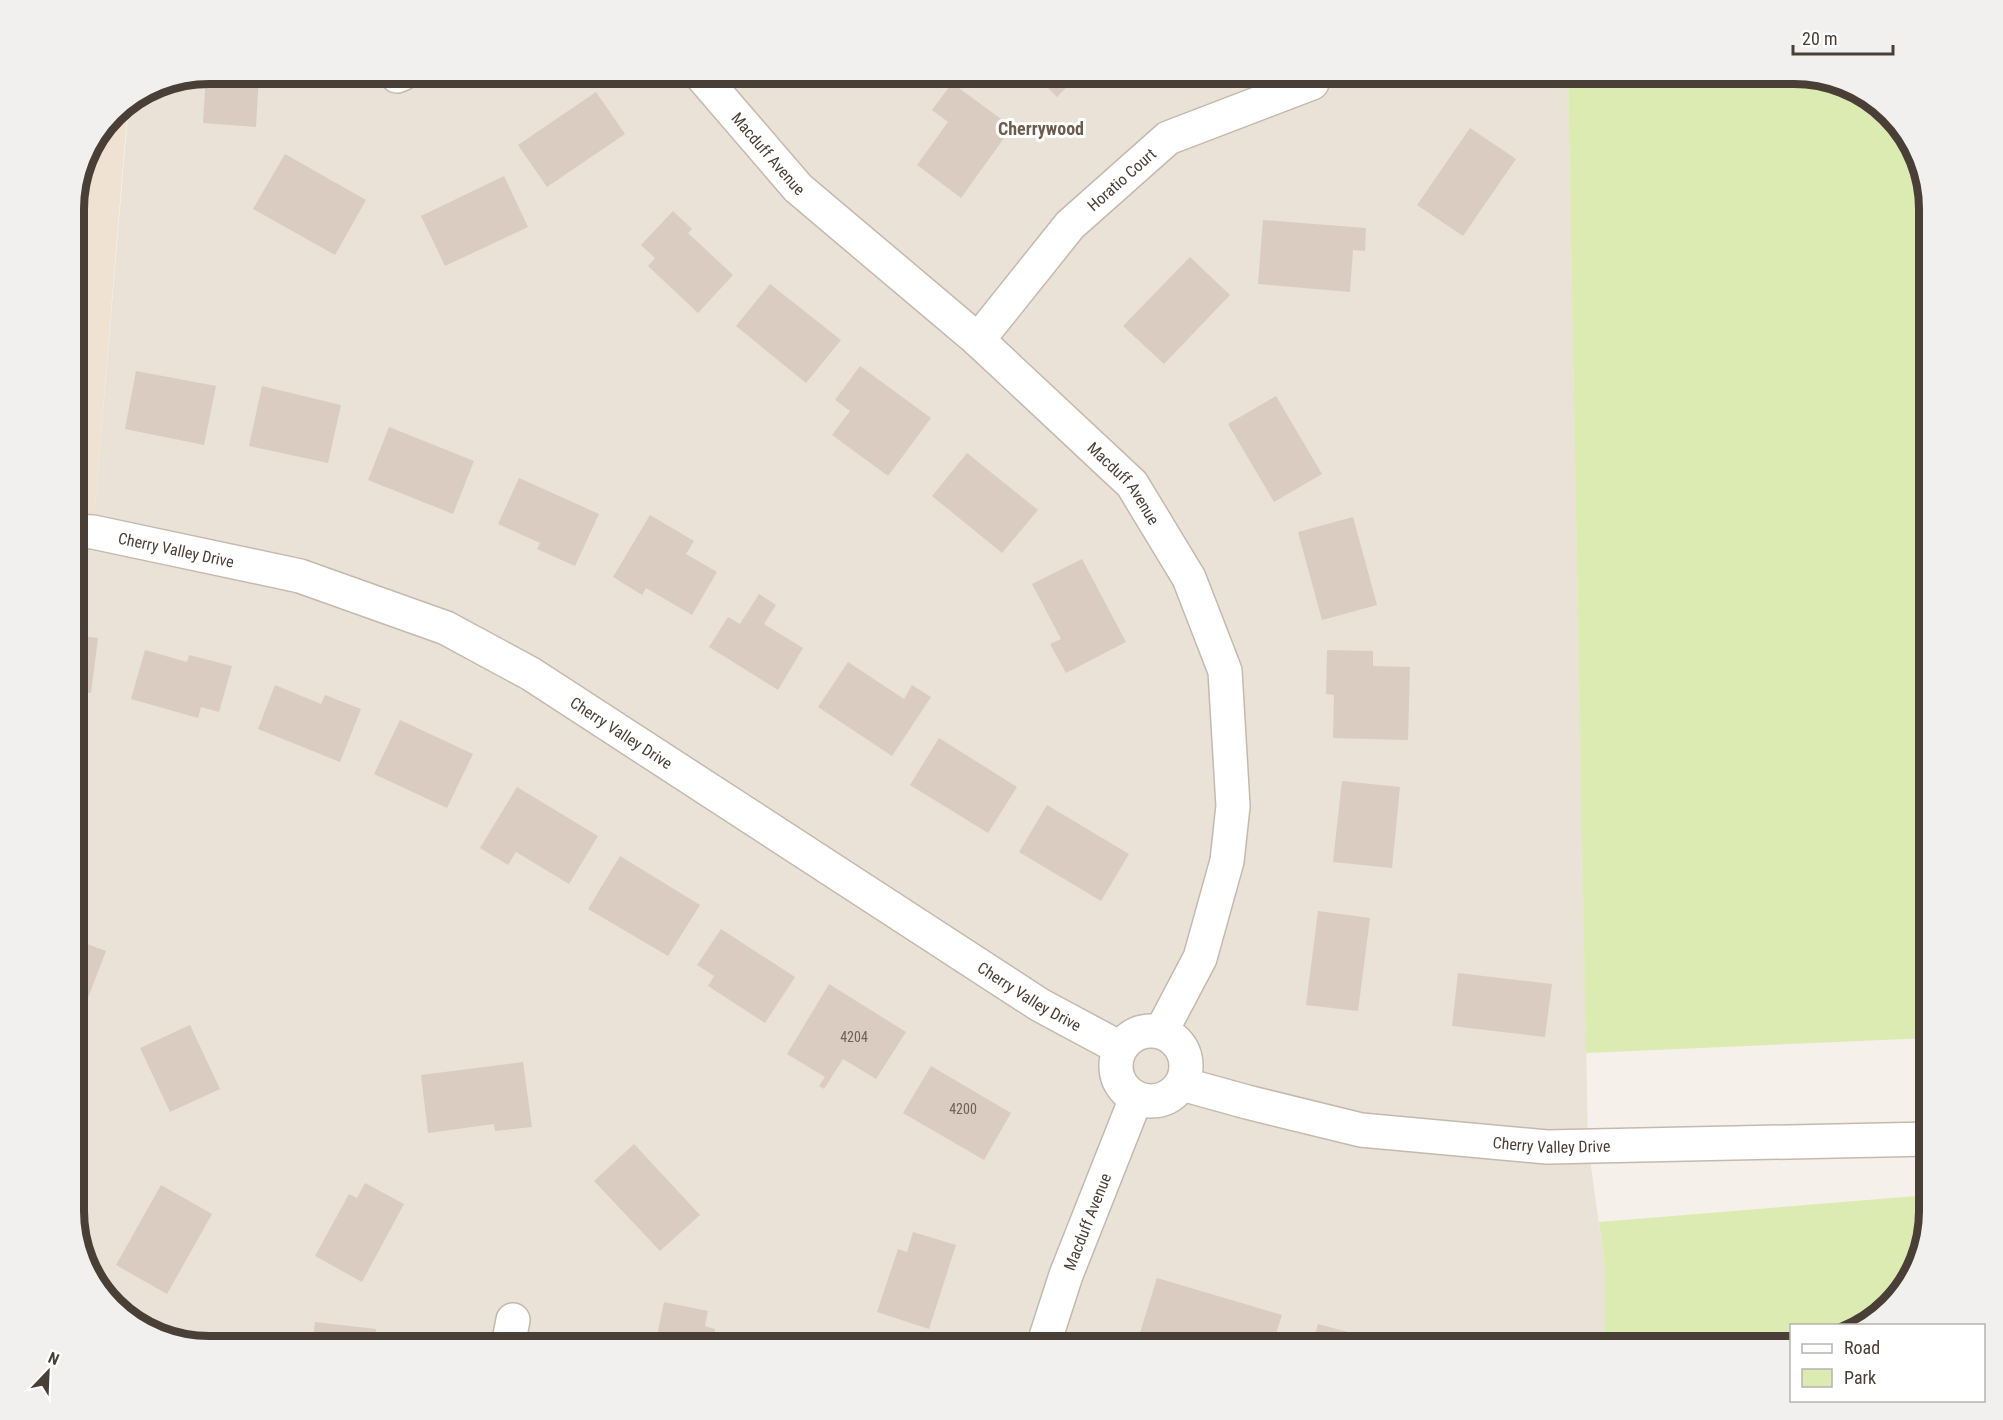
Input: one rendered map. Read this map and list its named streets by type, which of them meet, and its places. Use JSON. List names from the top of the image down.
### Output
{
  "streets": {
    "street": ["Macduff Avenue", "Horatio Court", "Cherry Valley Drive"]
  },
  "crossings": [
    ["Macduff Avenue", "Horatio Court"],
    ["Macduff Avenue", "Cherry Valley Drive"]
  ],
  "districts": ["Cherrywood"],
  "house_numbers": ["4204", "4200"],
  "legend": ["Road", "Park"],
  "scale_bar": "20 m",
  "north": "top right"
}
